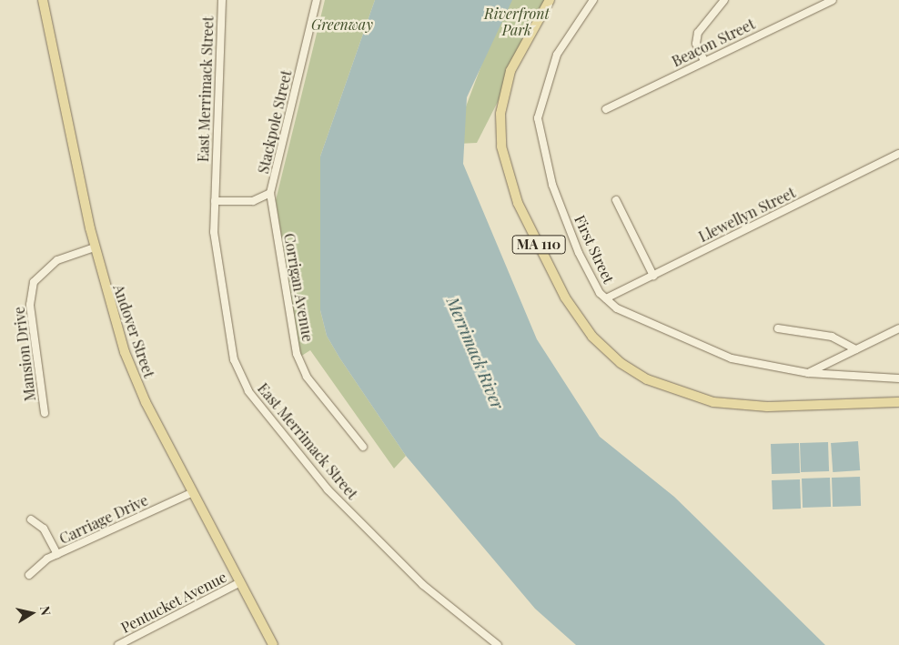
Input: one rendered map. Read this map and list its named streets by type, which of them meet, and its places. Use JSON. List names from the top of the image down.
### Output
{
  "streets": {
    "main road": ["MA 110", "Andover Street"],
    "street": [
      "Beacon Street",
      "East Merrimack Street",
      "Stackpole Street",
      "Llewellyn Street",
      "First Street",
      "Corrigan Avenue",
      "Mansion Drive",
      "Carriage Drive",
      "Pentucket Avenue"
    ]
  },
  "crossings": [
    ["East Merrimack Street", "Stackpole Street"],
    ["Stackpole Street", "Corrigan Avenue"],
    ["Llewellyn Street", "First Street"],
    ["Andover Street", "Mansion Drive"],
    ["Andover Street", "Carriage Drive"],
    ["Andover Street", "Pentucket Avenue"]
  ],
  "water": ["Merrimack River"],
  "parks": ["Riverfront Park", "Greenway"],
  "north": "right"
}
